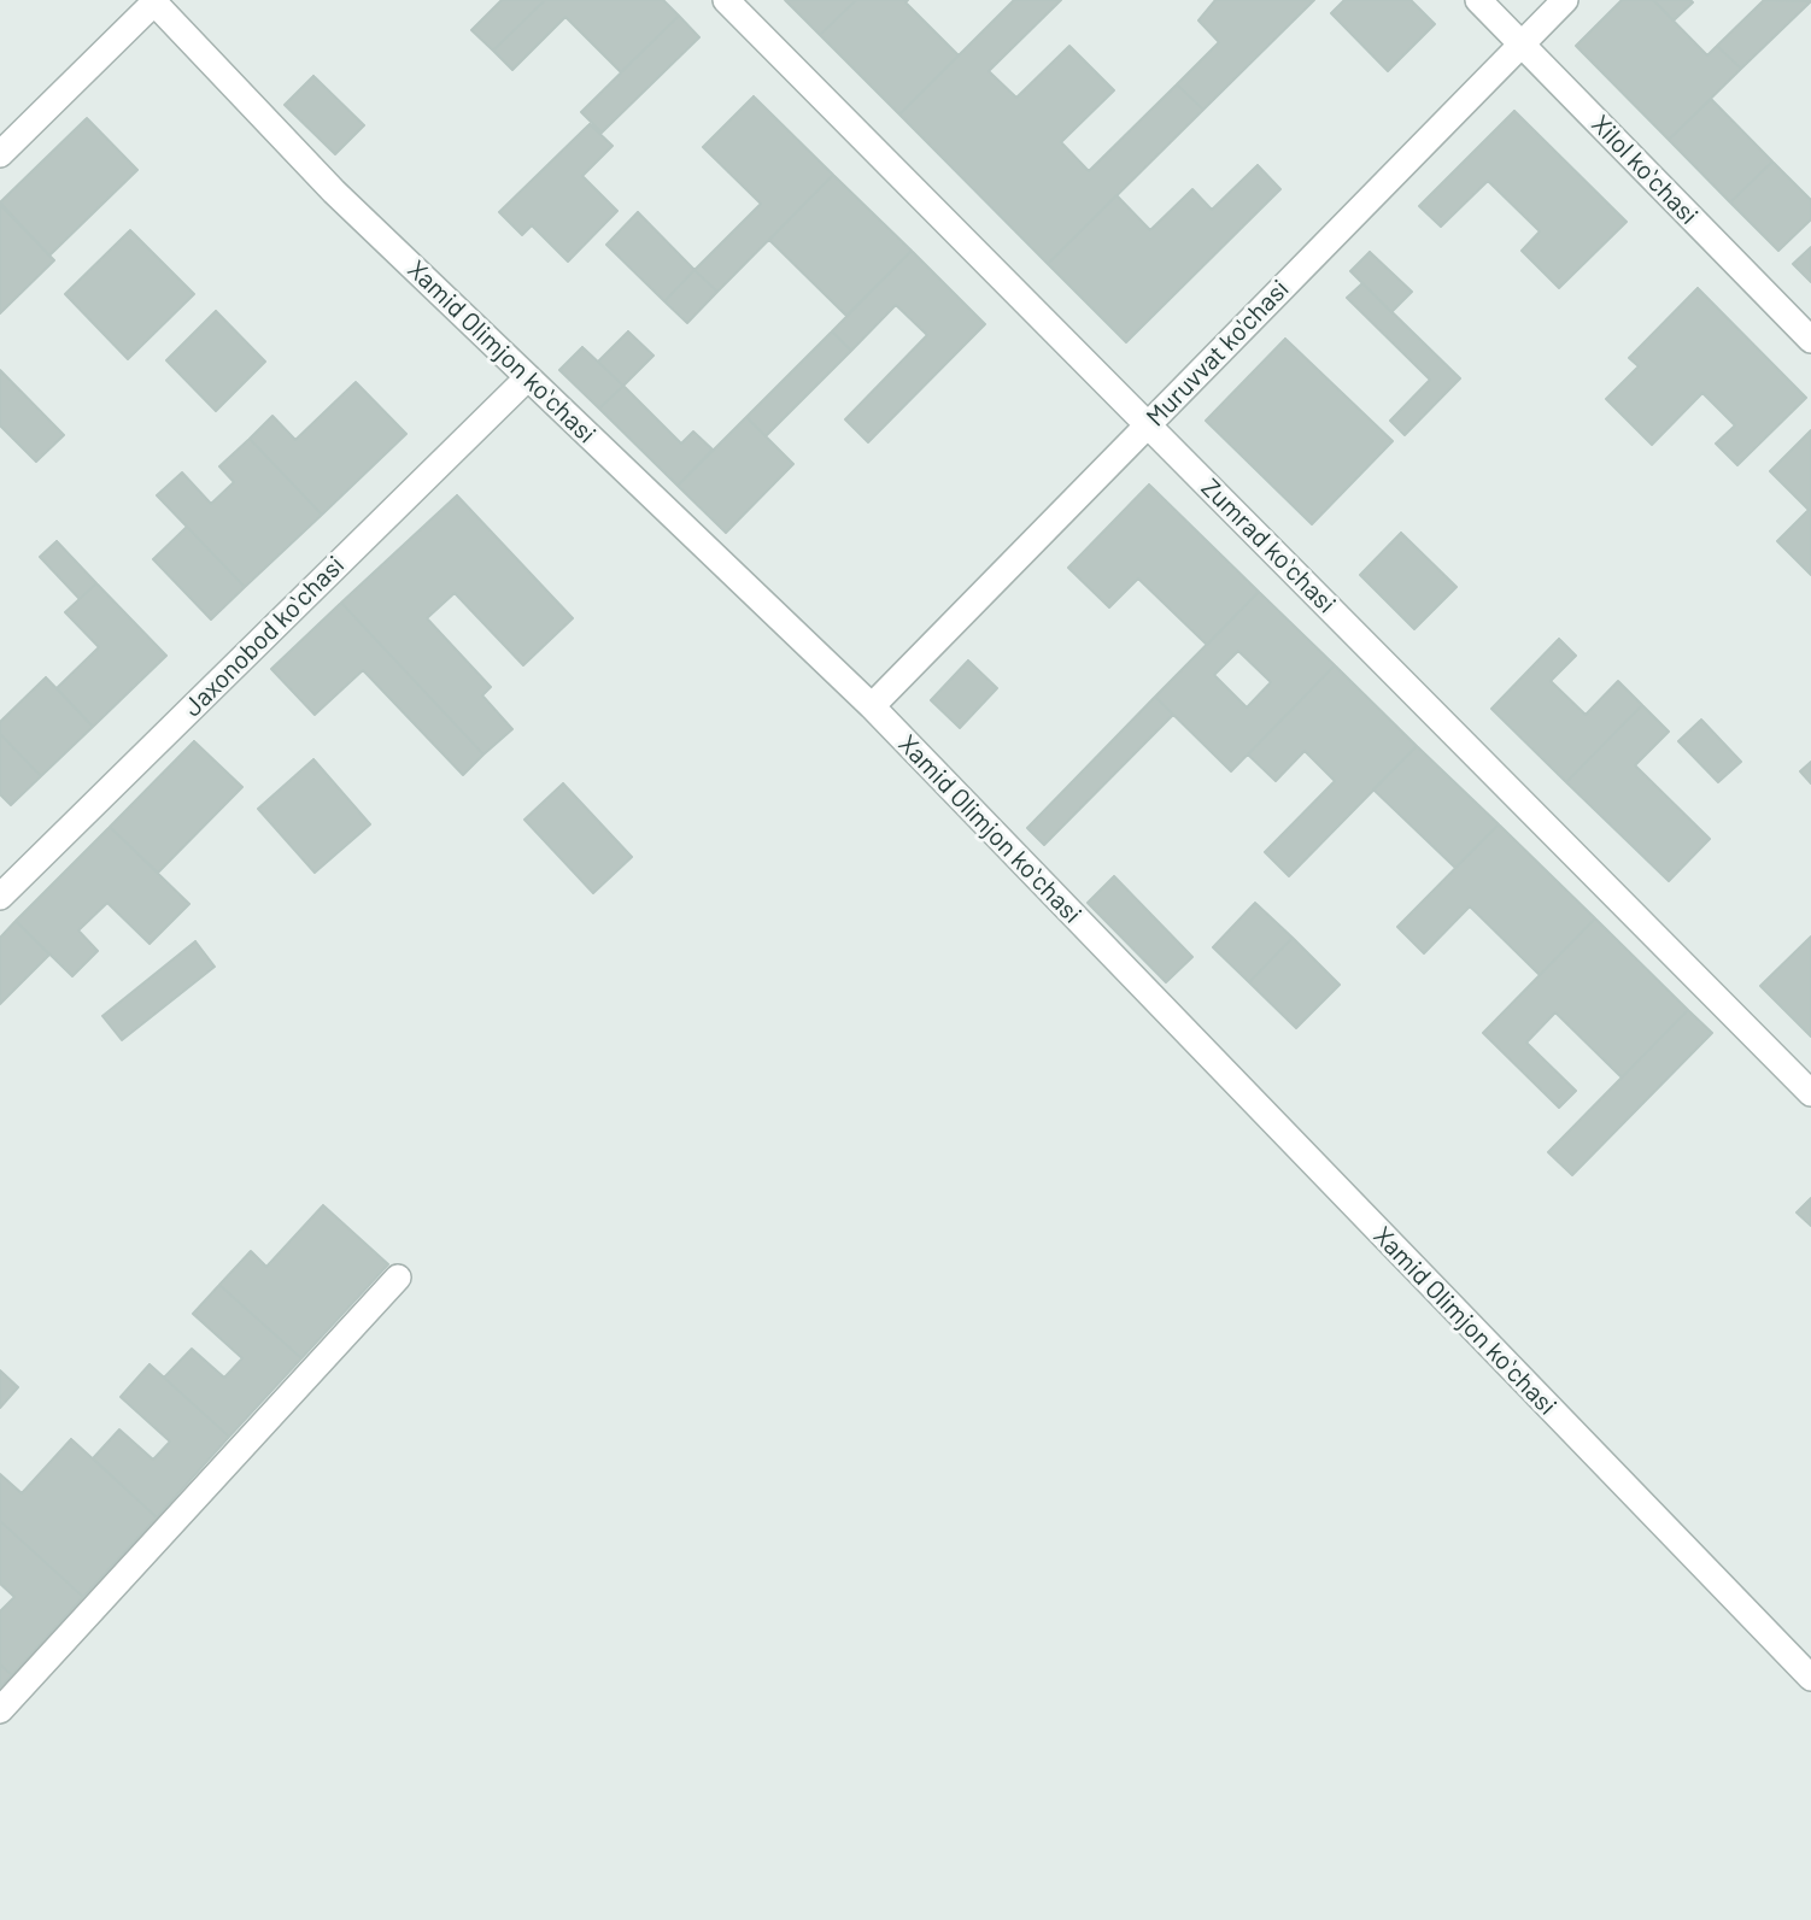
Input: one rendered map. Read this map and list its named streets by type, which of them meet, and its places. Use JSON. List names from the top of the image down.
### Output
{
  "streets": {
    "street": [
      "Xilol koʻchasi",
      "Xamid Olimjon koʻchasi",
      "Muruvvat ko'chasi",
      "Zumrad koʻchasi",
      "Jaxonobod koʻchasi"
    ]
  },
  "crossings": [
    ["Xilol koʻchasi", "Muruvvat ko'chasi"],
    ["Xamid Olimjon koʻchasi", "Muruvvat ko'chasi"],
    ["Xamid Olimjon koʻchasi", "Jaxonobod koʻchasi"],
    ["Muruvvat ko'chasi", "Zumrad koʻchasi"]
  ]
}
